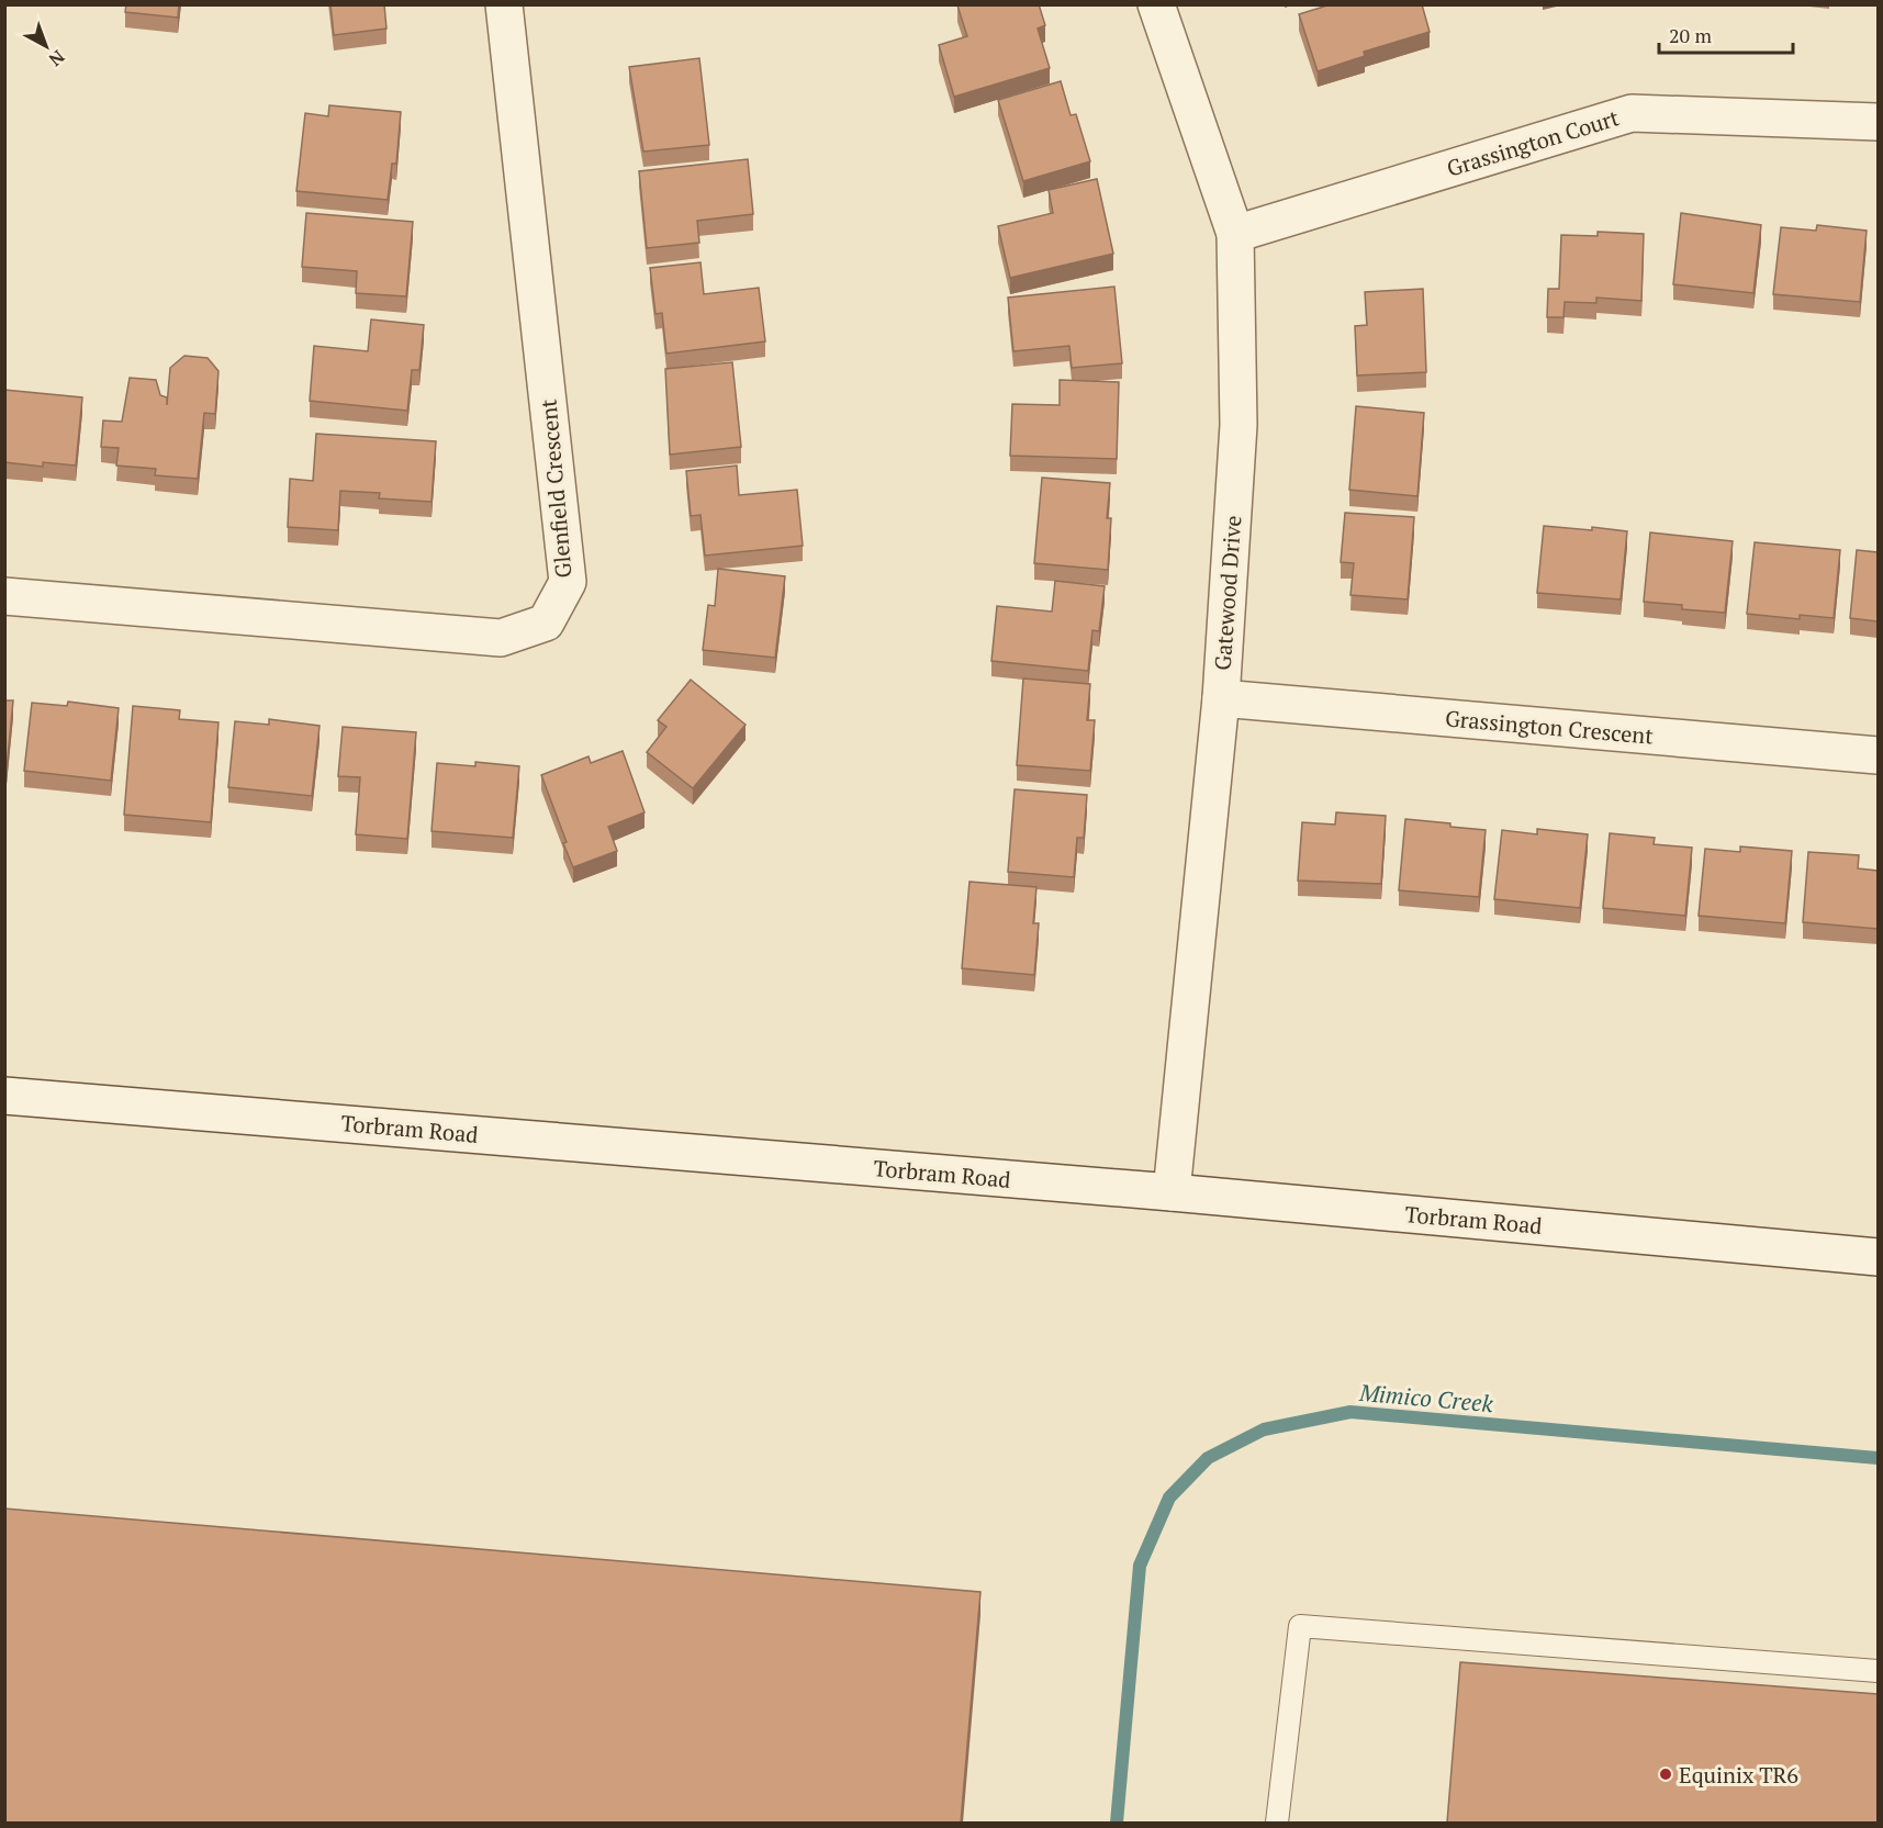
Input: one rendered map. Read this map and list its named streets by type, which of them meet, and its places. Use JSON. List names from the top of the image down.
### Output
{
  "streets": {
    "street": [
      "Grassington Court",
      "Glenfield Crescent",
      "Gatewood Drive",
      "Grassington Crescent",
      "Torbram Road"
    ]
  },
  "crossings": [
    ["Grassington Court", "Gatewood Drive"],
    ["Gatewood Drive", "Grassington Crescent"],
    ["Gatewood Drive", "Torbram Road"]
  ],
  "water": ["Mimico Creek"],
  "places": ["Equinix TR6"],
  "scale_bar": "20 m",
  "north": "bottom right"
}
